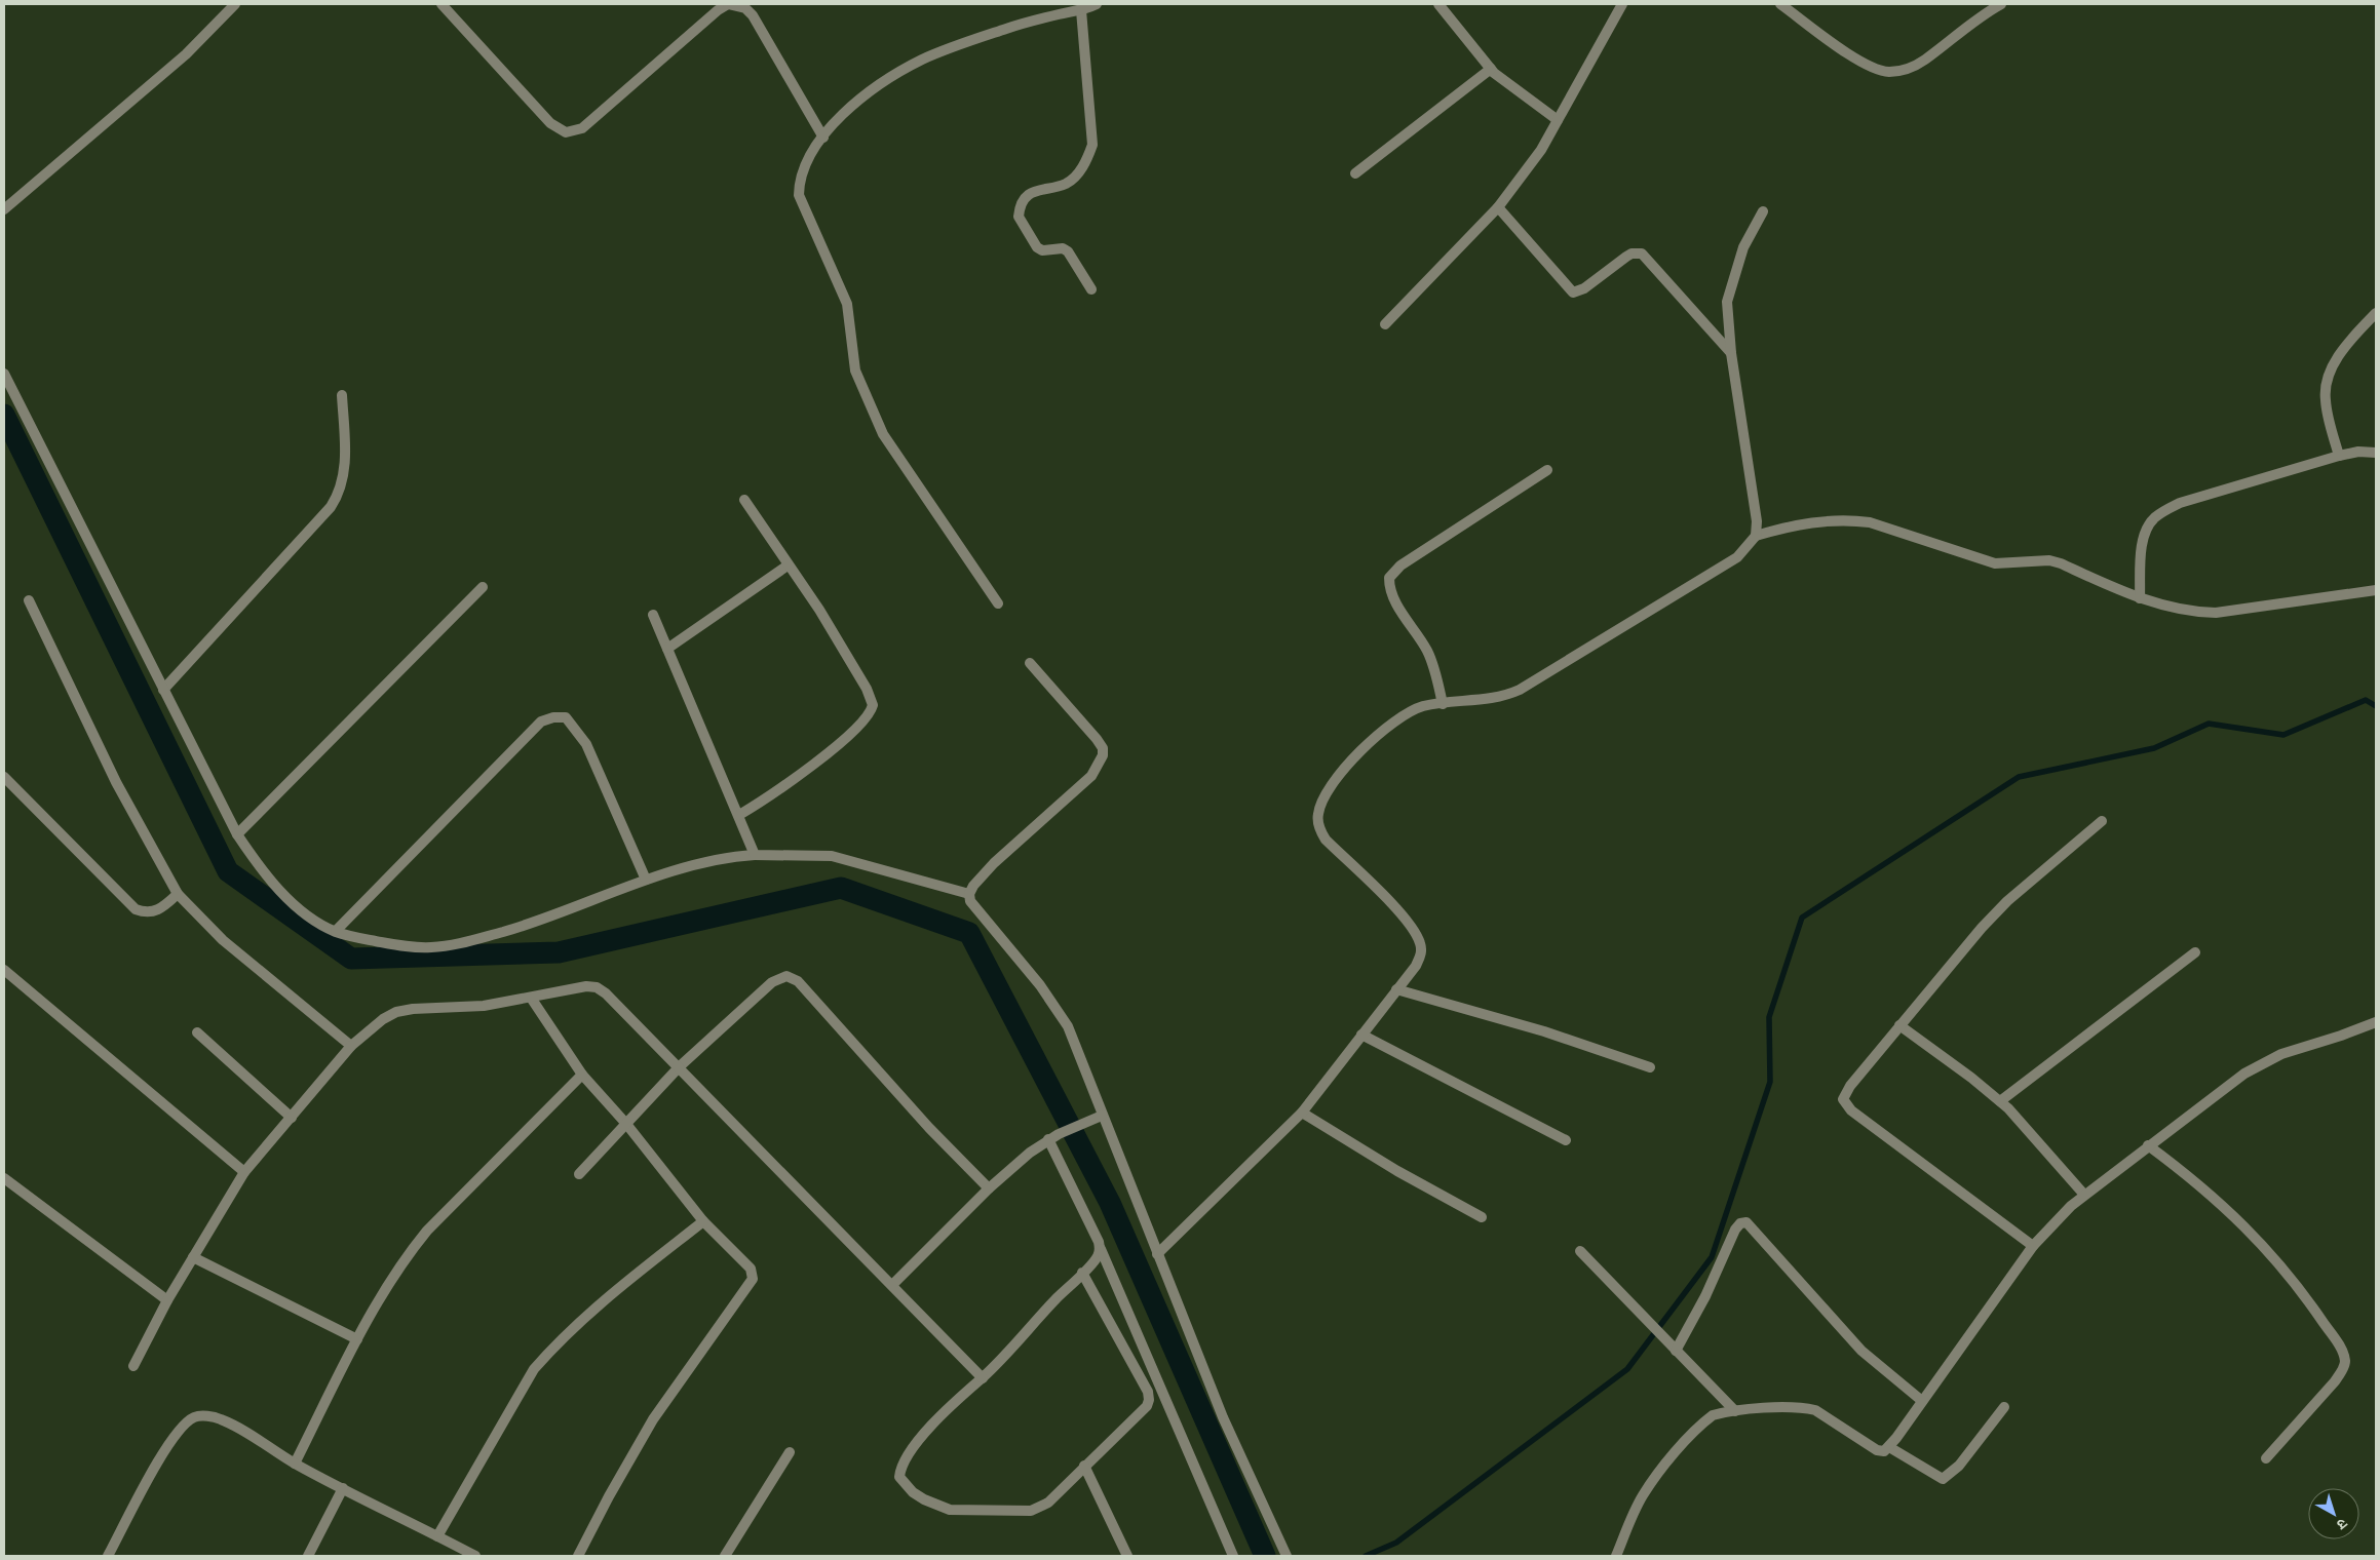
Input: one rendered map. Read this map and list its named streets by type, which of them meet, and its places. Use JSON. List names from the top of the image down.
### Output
{
  "north": "bottom right"
}
